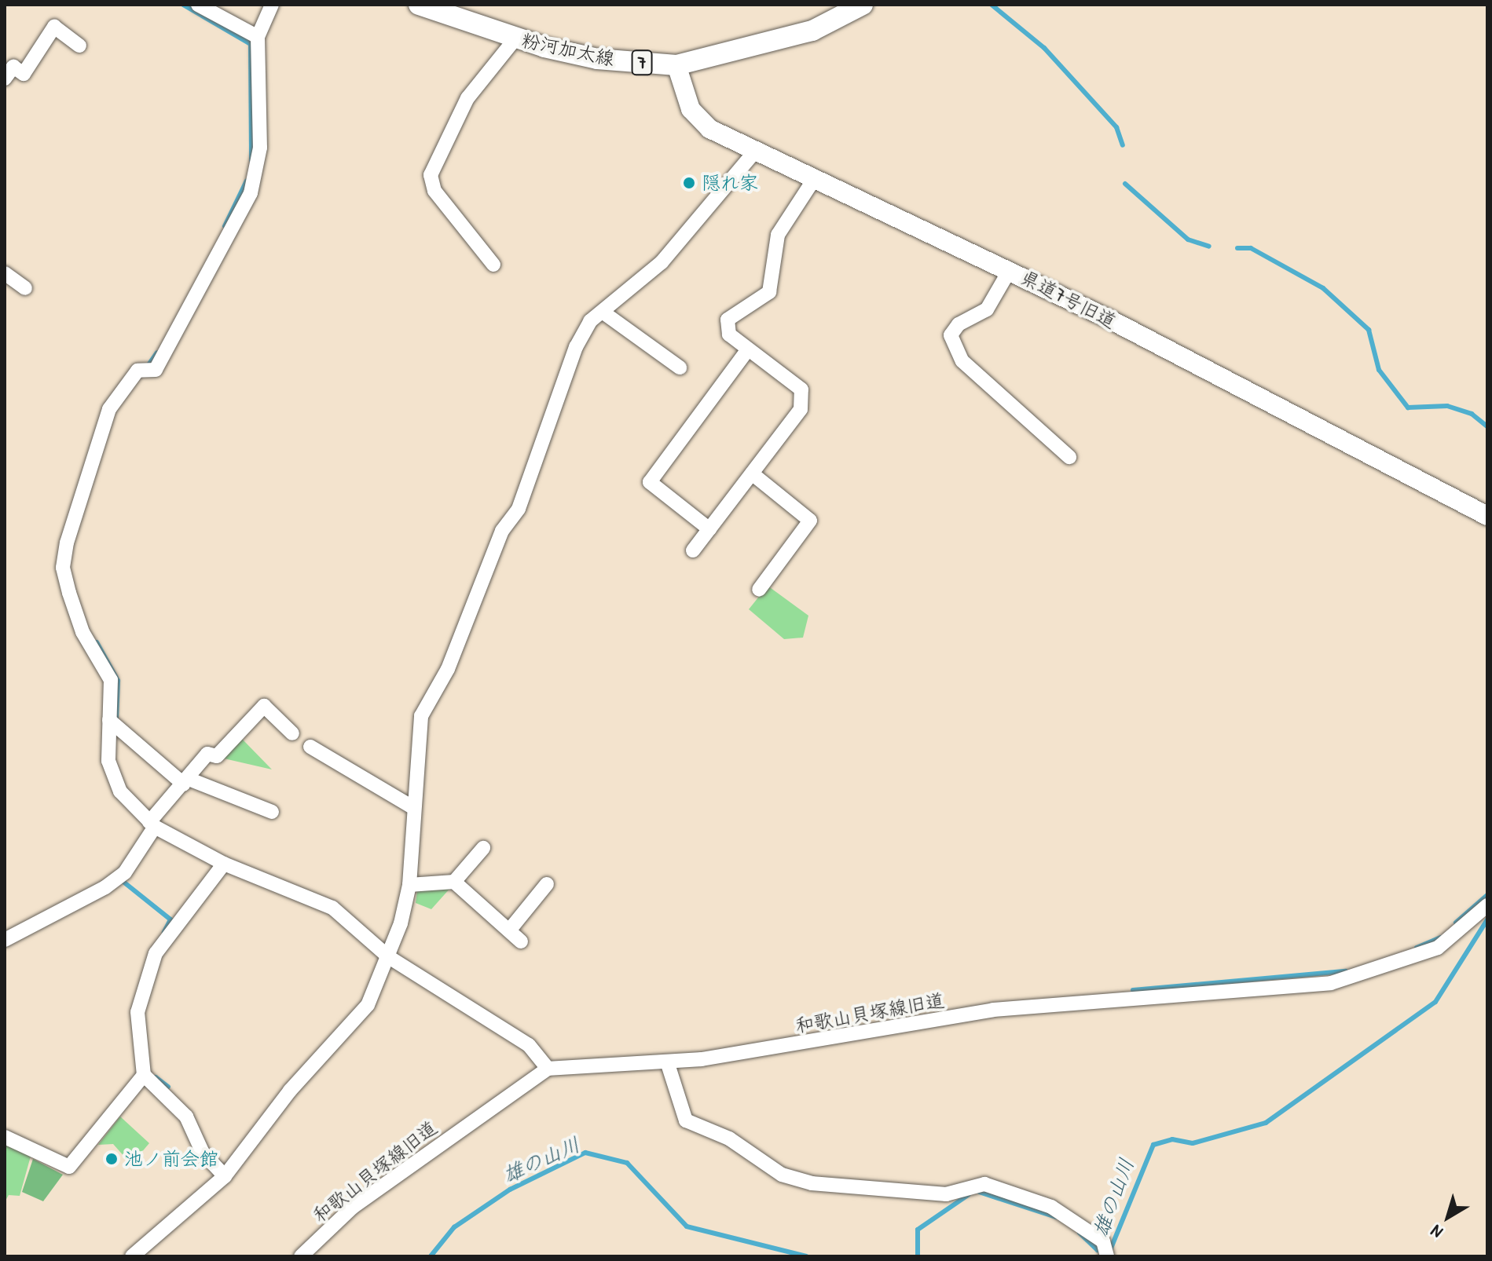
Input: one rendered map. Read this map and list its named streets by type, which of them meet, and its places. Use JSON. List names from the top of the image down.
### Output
{
  "streets": {
    "main road": ["粉河加太線", "7"],
    "street": ["県道7号旧道", "和歌山貝塚線旧道"]
  },
  "crossings": [
    ["粉河加太線", "県道7号旧道"]
  ],
  "water": ["雄の山川"],
  "places": ["隠れ家", "池ノ前会館"],
  "north": "bottom left"
}
